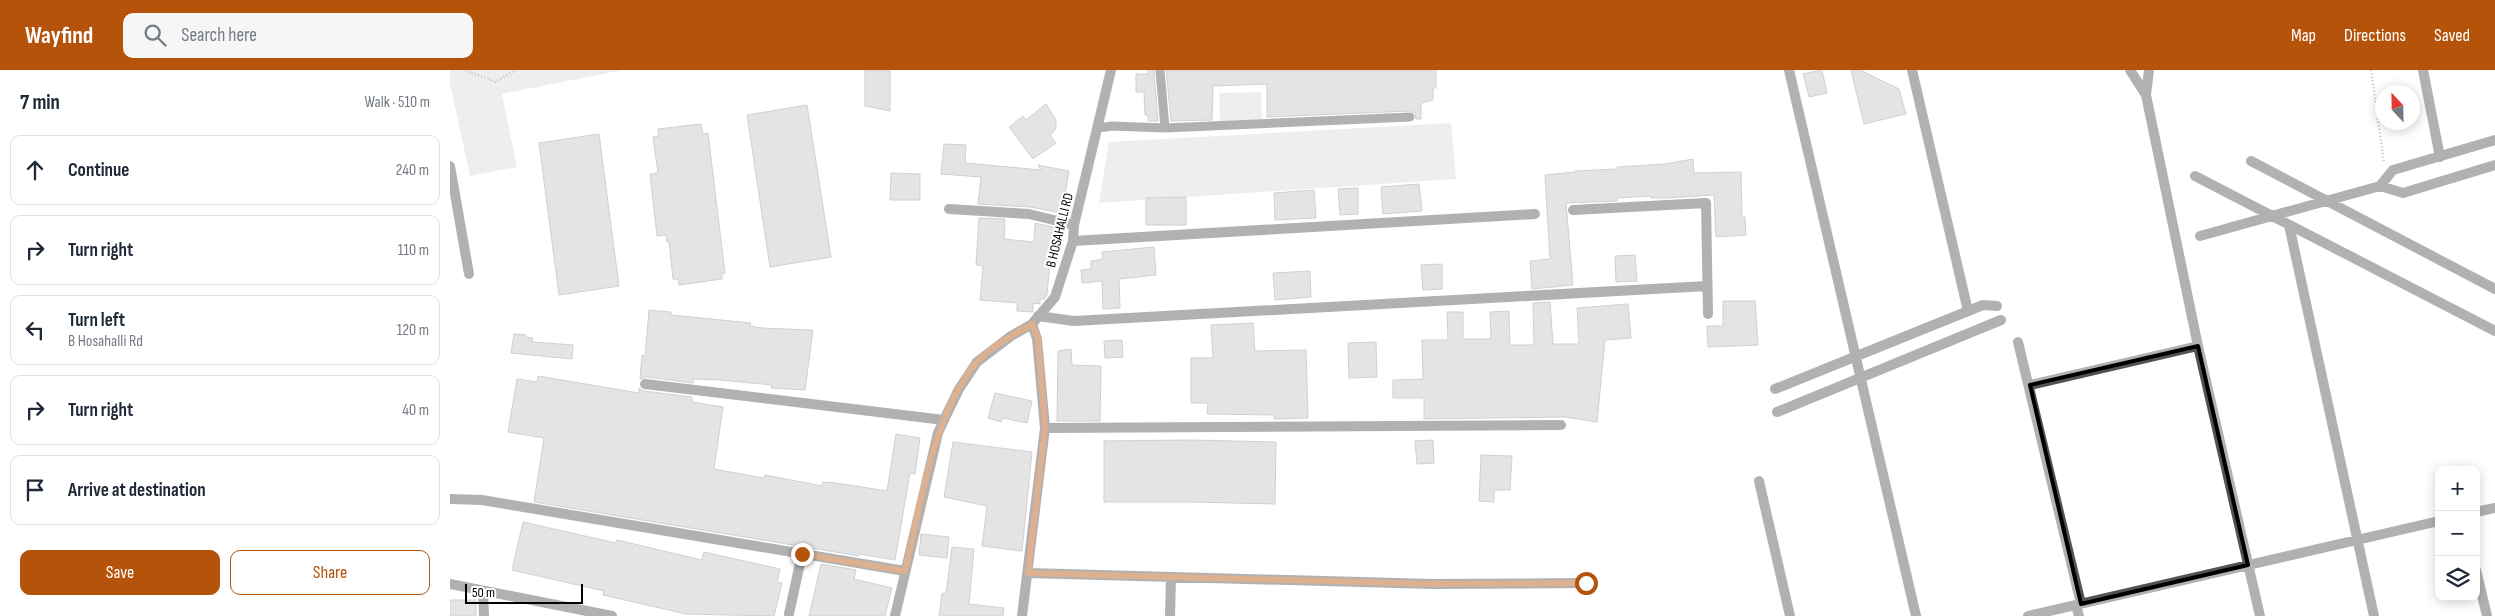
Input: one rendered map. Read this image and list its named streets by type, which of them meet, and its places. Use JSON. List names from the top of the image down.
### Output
{
  "streets": {
    "street": ["B HOSAHALLI RD"]
  },
  "scale_bar": "50 m",
  "north": "top",
  "page": {
    "header": "Wayfind",
    "search": "Search here",
    "nav": ["Map", "Directions", "Saved"],
    "heading": ["7 min", "Walk · 510 m"],
    "list": [
      ["Continue", "240 m"],
      ["Turn right", "110 m"],
      ["Turn left", "B Hosahalli Rd", "120 m"],
      ["Turn right", "40 m"],
      "Arrive at destination"
    ],
    "map_buttons": ["+", "−"],
    "buttons": ["Save", "Share"],
    "scale": "50 m"
  }
}
